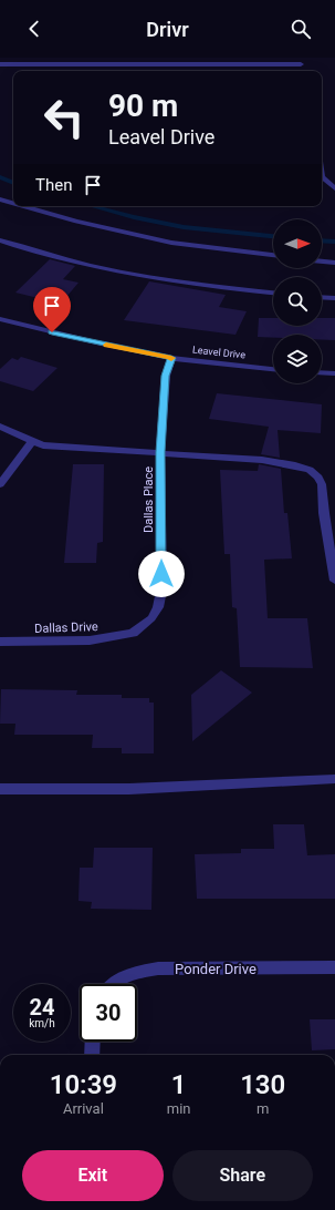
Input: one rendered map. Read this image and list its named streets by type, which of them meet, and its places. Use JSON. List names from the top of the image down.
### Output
{
  "streets": {
    "street": [
      "Leavel Drive",
      "Dallas Place",
      "Dallas Drive",
      "Ponder Drive"
    ]
  },
  "crossings": [
    ["Leavel Drive", "Dallas Place"],
    ["Dallas Place", "Dallas Drive"]
  ],
  "north": "right",
  "page": {
    "header": "Drivr",
    "turn": ["90 m", "Leavel Drive"],
    "then": "Then",
    "speed": "24 km/h",
    "limit": "30",
    "eta": [
      "10:39",
      "Arrival",
      "1",
      "min",
      "130",
      "m"
    ],
    "buttons": ["Exit", "Share"]
  }
}
